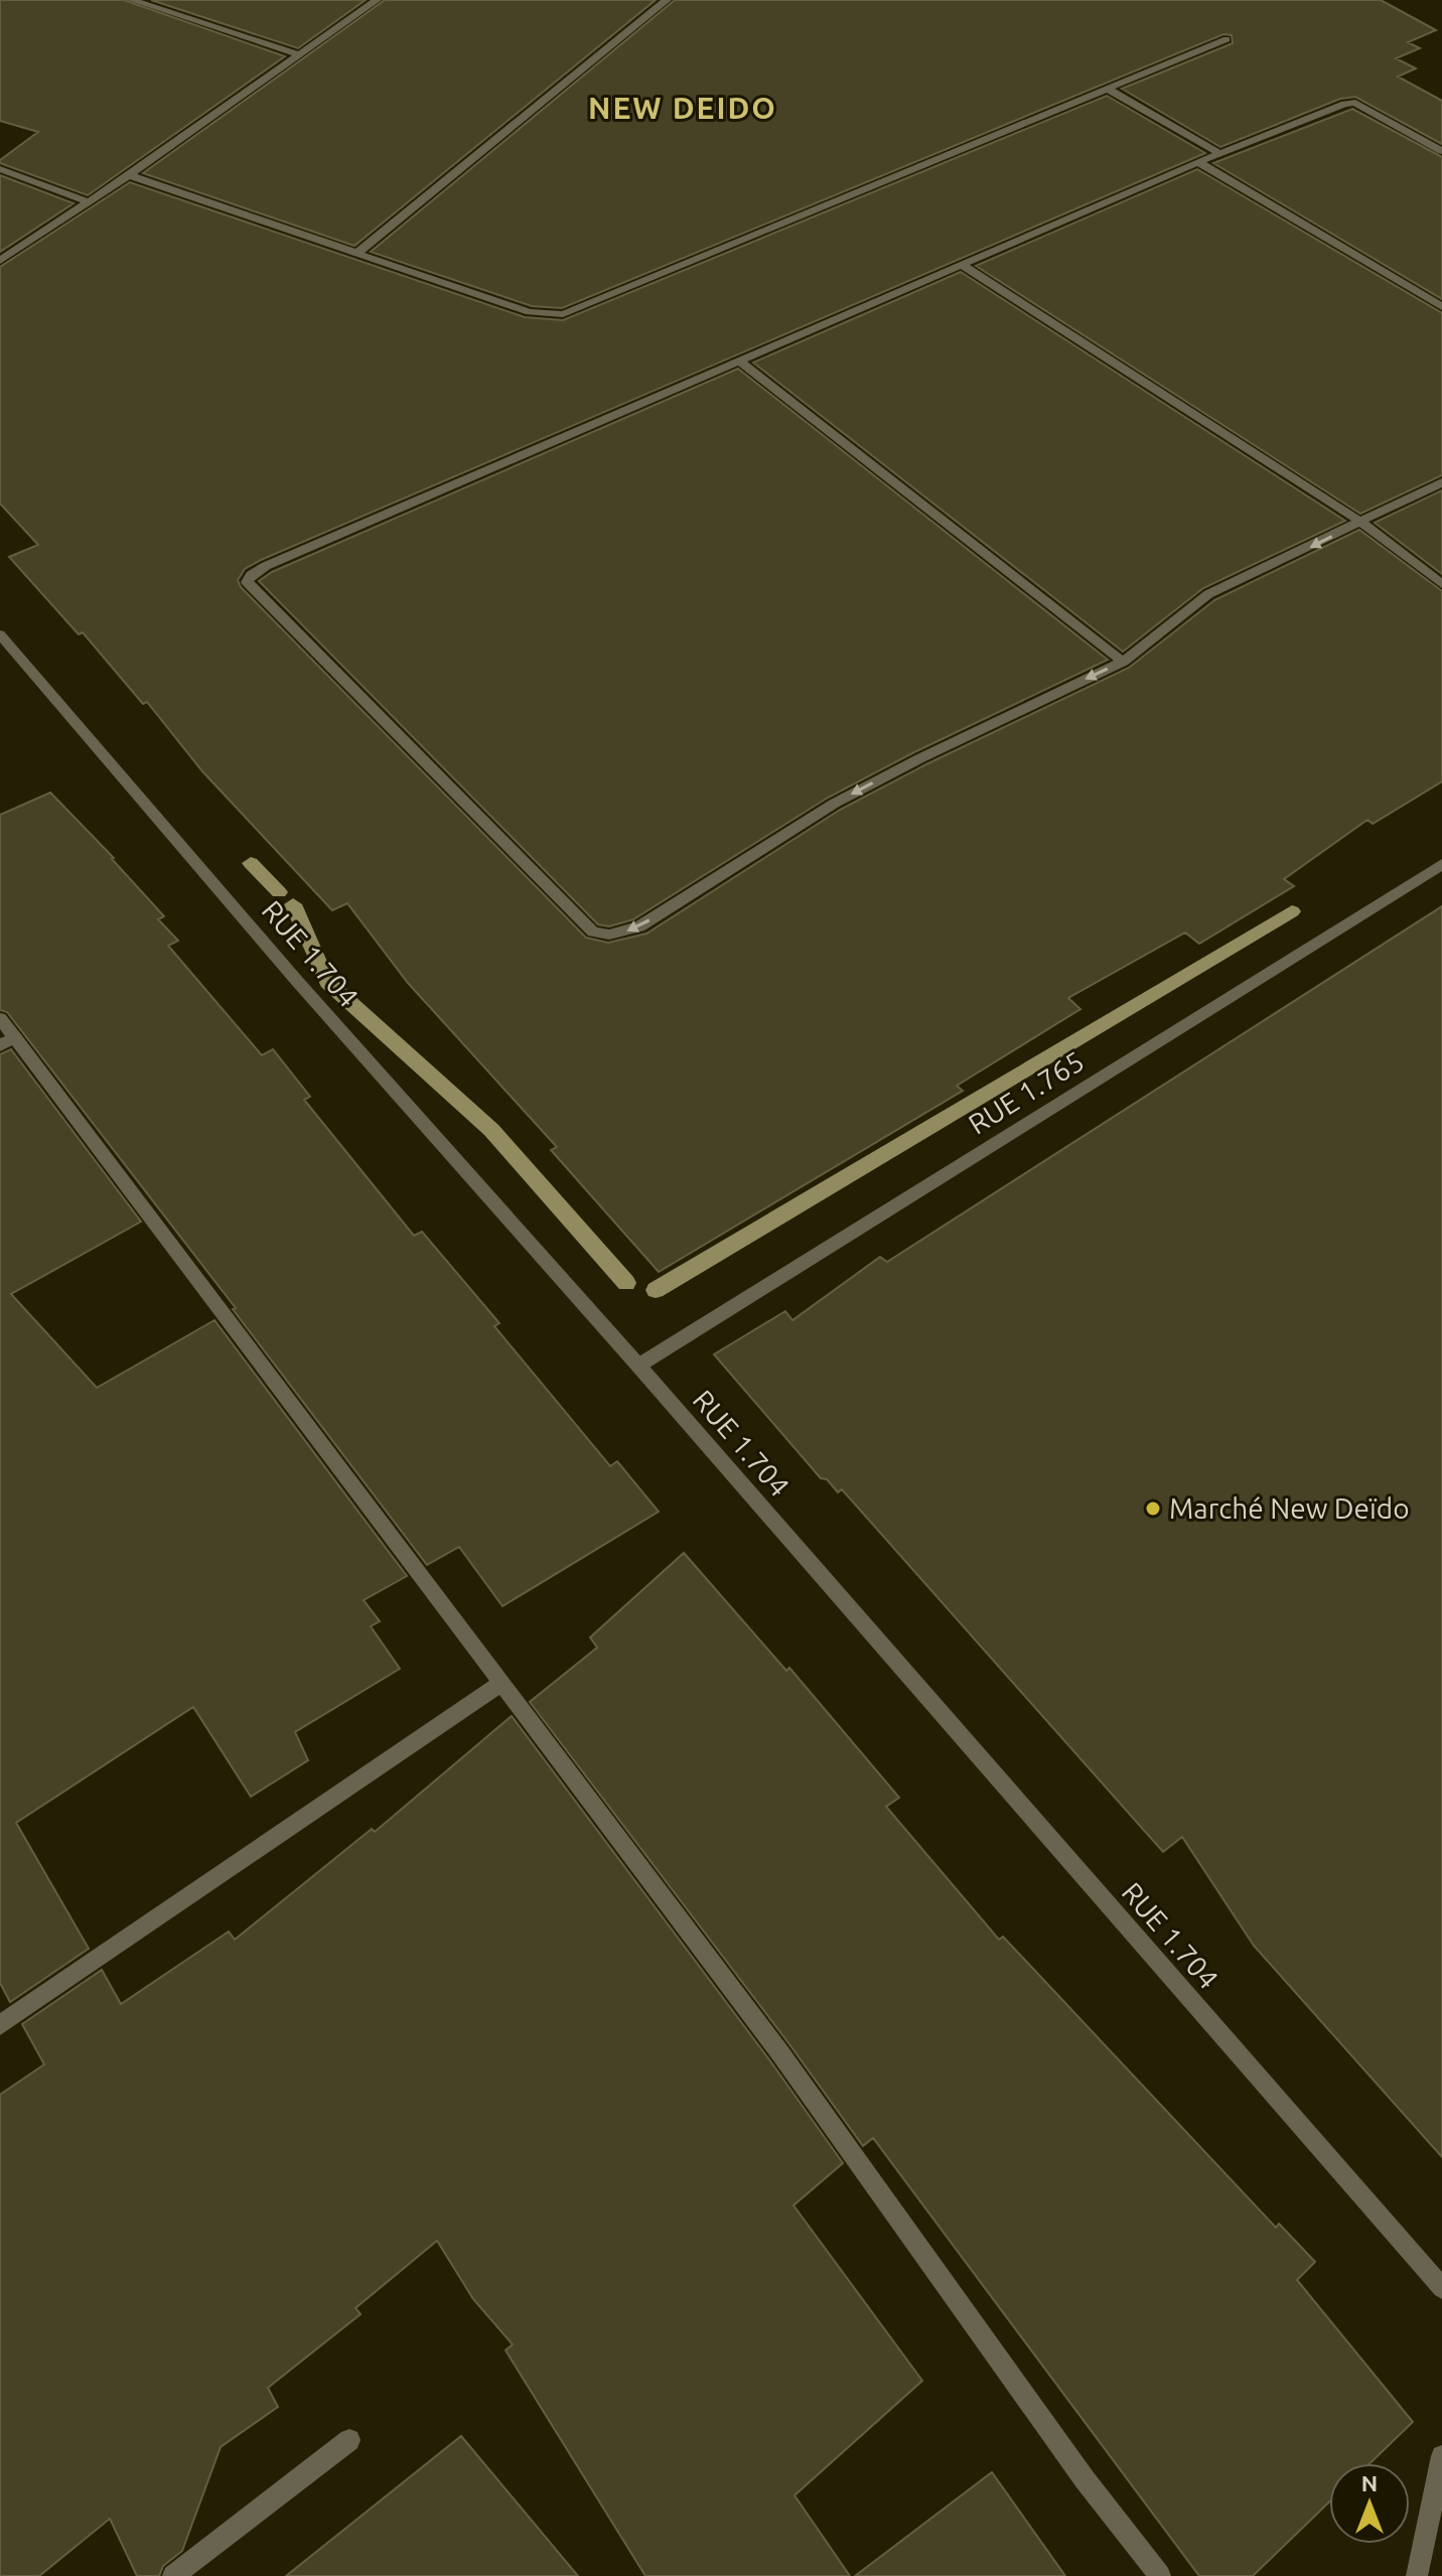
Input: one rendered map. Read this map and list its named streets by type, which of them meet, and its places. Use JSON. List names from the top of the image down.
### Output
{
  "streets": {
    "street": ["RUE 1.704", "RUE 1.765"]
  },
  "crossings": [
    ["RUE 1.704", "RUE 1.765"]
  ],
  "districts": ["NEW DEIDO"],
  "places": ["Marché New Deïdo"],
  "north": "top"
}
